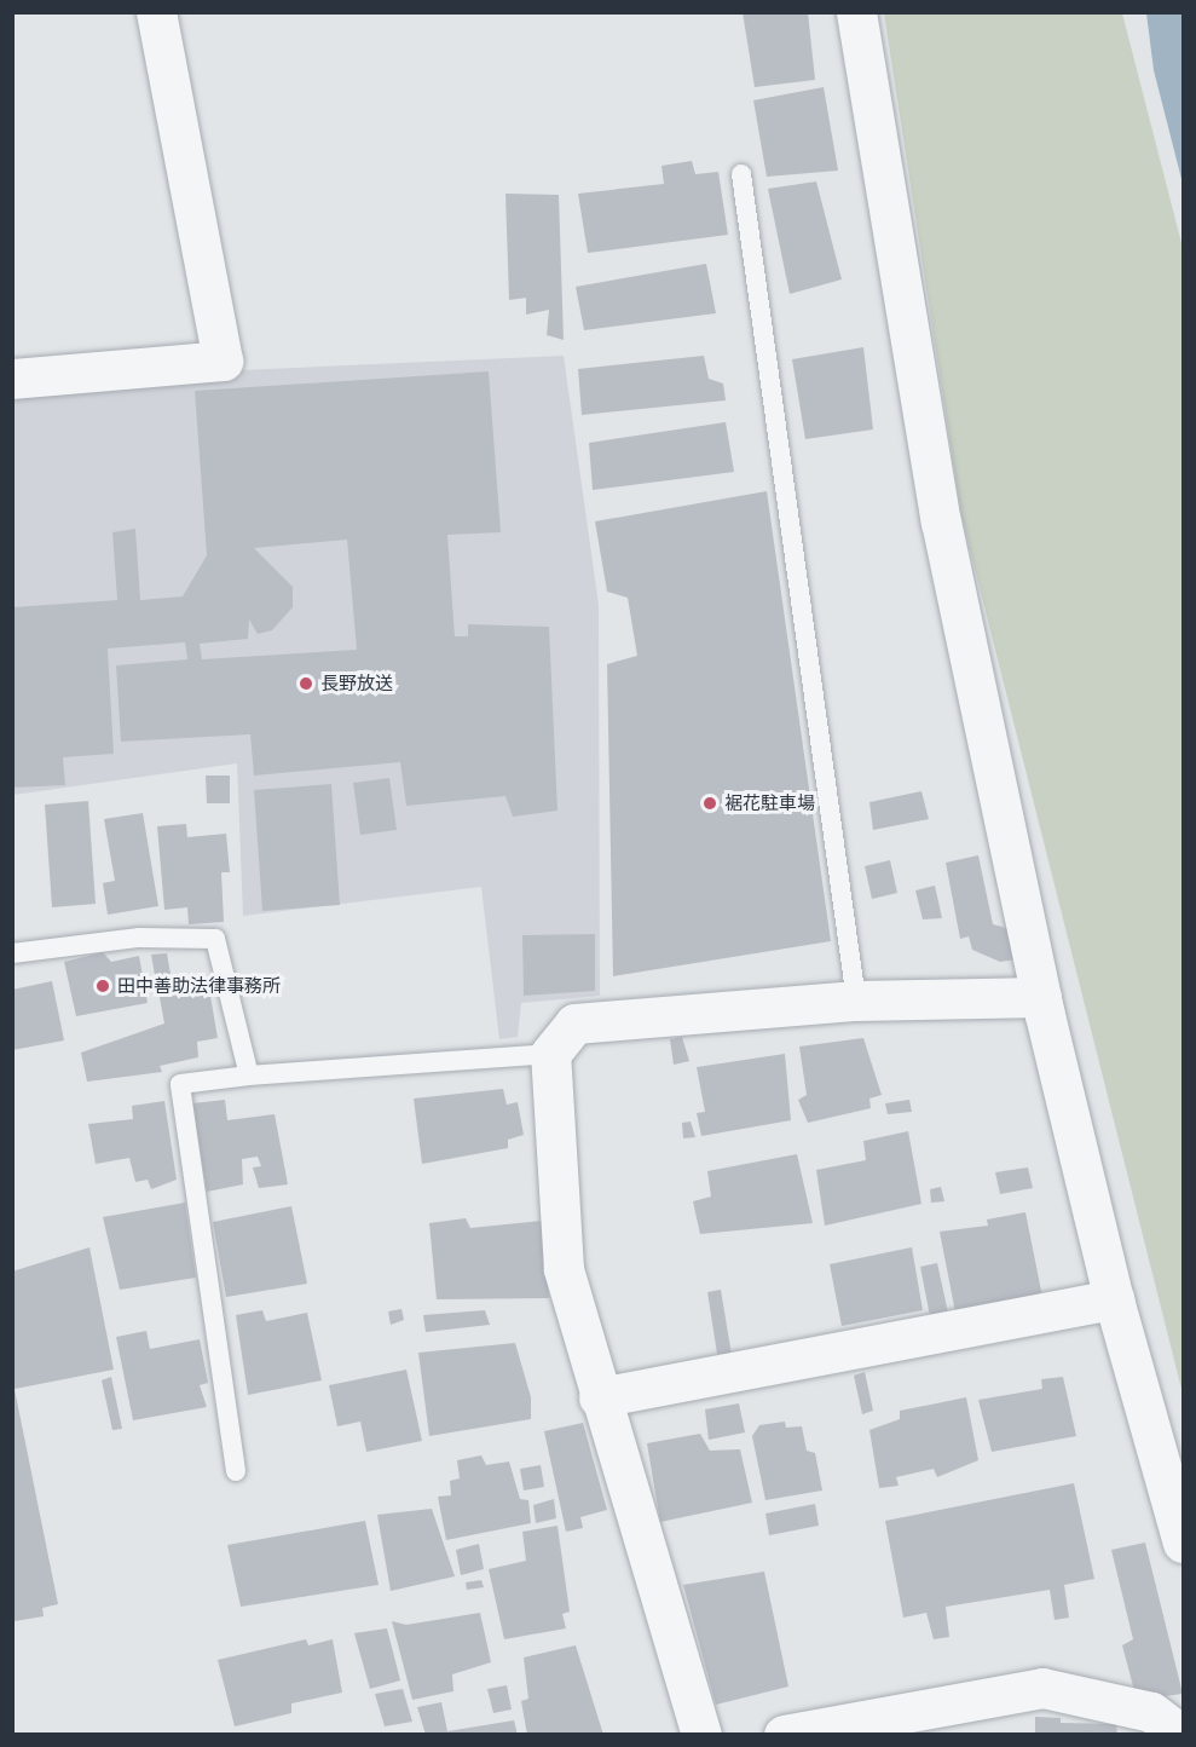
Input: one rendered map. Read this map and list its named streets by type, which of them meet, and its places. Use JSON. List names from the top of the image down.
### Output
{
  "places": ["長野放送", "裾花駐車場", "田中善助法律事務所"]
}
